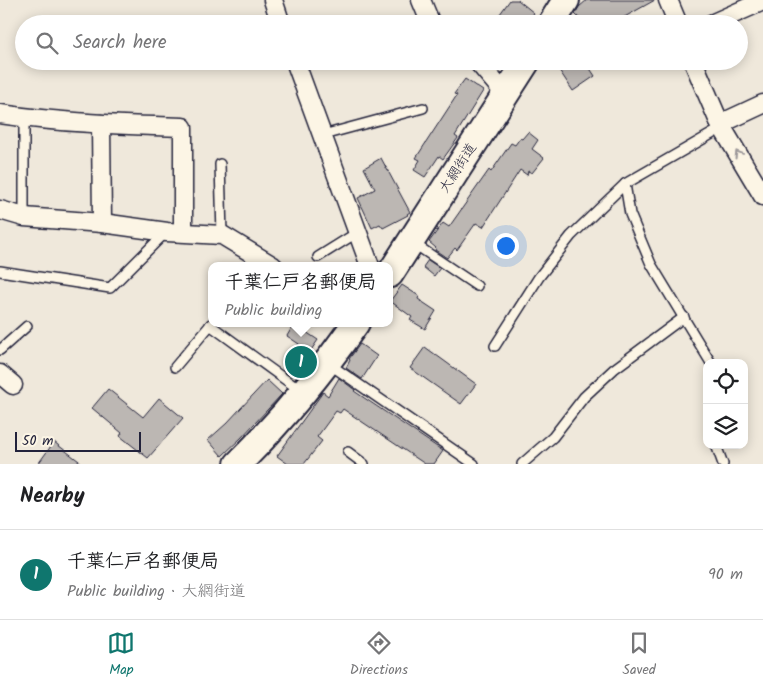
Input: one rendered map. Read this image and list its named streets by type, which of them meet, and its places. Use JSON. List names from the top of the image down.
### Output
{
  "streets": {
    "main road": ["大網街道"]
  },
  "scale_bar": "50 m",
  "page": {
    "search": "Search here",
    "popup": ["千葉仁戸名郵便局", "Public building"],
    "pins": "1",
    "scale": "50 m",
    "heading": "Nearby",
    "list": [
      {
        "mark": "1",
        "name": "千葉仁戸名郵便局",
        "note": "Public building · 大網街道",
        "value": "90 m"
      }
    ],
    "nav": ["Map", "Directions", "Saved"]
  }
}
